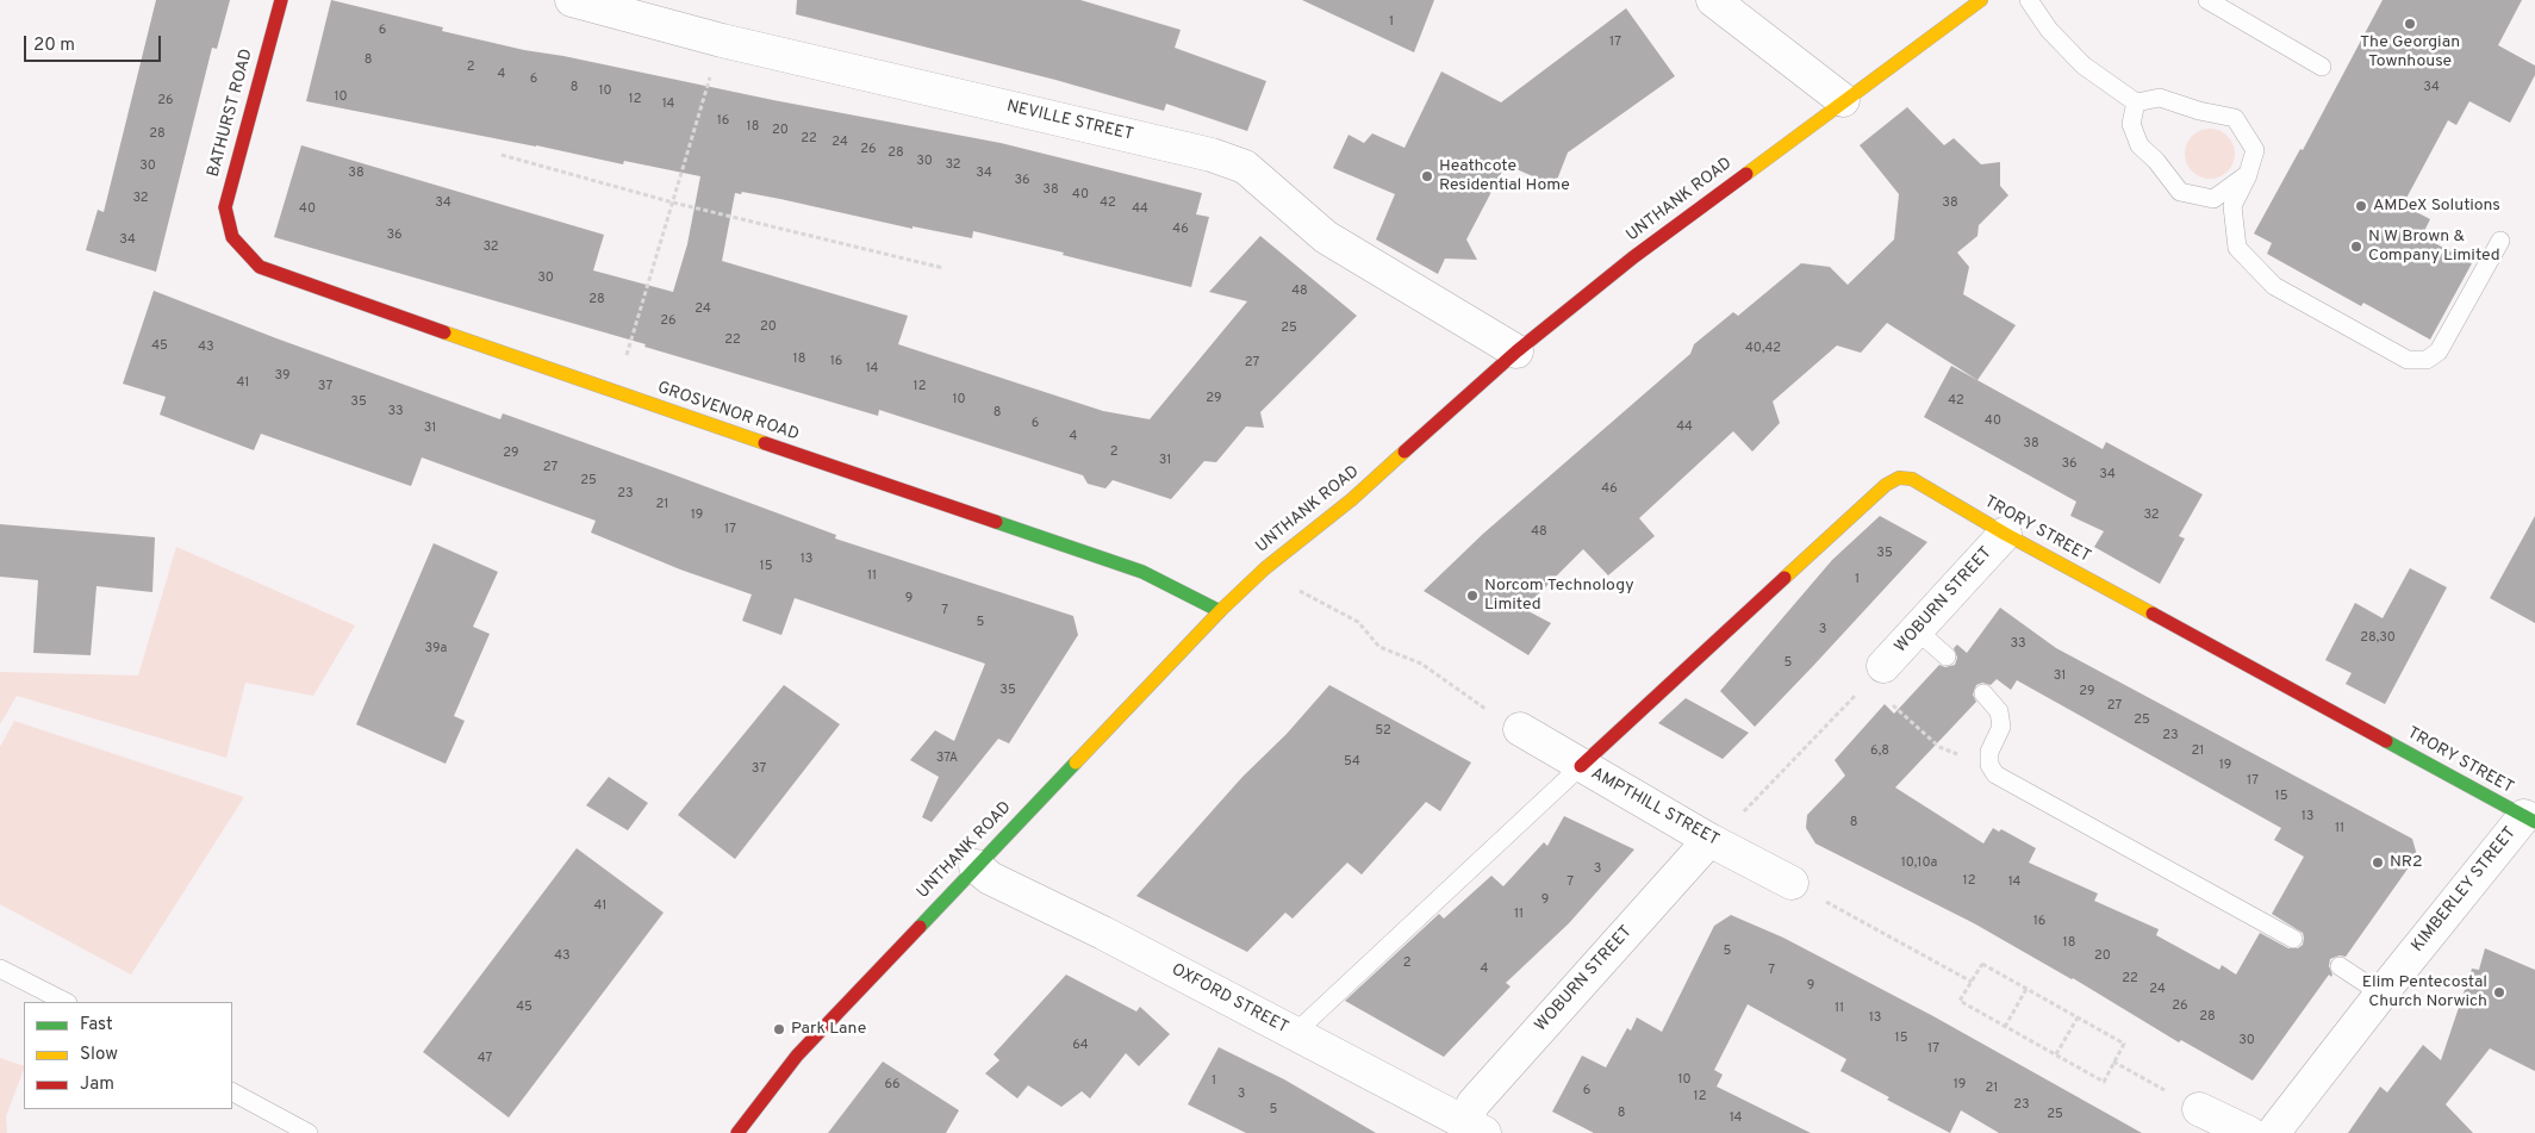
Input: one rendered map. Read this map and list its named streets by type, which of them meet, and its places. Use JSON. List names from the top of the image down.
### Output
{
  "streets": {
    "street": [
      "BATHURST ROAD",
      "NEVILLE STREET",
      "UNTHANK ROAD",
      "GROSVENOR ROAD",
      "TRORY STREET",
      "WOBURN STREET",
      "AMPTHILL STREET",
      "KIMBERLEY STREET",
      "OXFORD STREET"
    ]
  },
  "crossings": [
    ["BATHURST ROAD", "GROSVENOR ROAD"],
    ["NEVILLE STREET", "UNTHANK ROAD"],
    ["UNTHANK ROAD", "GROSVENOR ROAD"],
    ["UNTHANK ROAD", "OXFORD STREET"],
    ["TRORY STREET", "WOBURN STREET"],
    ["TRORY STREET", "AMPTHILL STREET"],
    ["TRORY STREET", "KIMBERLEY STREET"],
    ["WOBURN STREET", "AMPTHILL STREET"],
    ["WOBURN STREET", "OXFORD STREET"]
  ],
  "places": [
    "The Georgian Townhouse",
    "Heathcote Residential Home",
    "AMDeX Solutions",
    "N W Brown & Company Limited",
    "Norcom Technology Limited",
    "NR2",
    "Elim Pentecostal Church Norwich",
    "Park Lane"
  ],
  "house_numbers": [
    "1",
    "6",
    "17",
    "8",
    "2",
    "4",
    "6",
    "8",
    "34",
    "10",
    "10",
    "12",
    "26",
    "14",
    "16",
    "18",
    "20",
    "28",
    "22",
    "24",
    "26",
    "28",
    "30",
    "32",
    "30",
    "38",
    "34",
    "36",
    "38",
    "40",
    "32",
    "34",
    "42",
    "38",
    "40",
    "44",
    "46",
    "36",
    "34",
    "32",
    "30",
    "48",
    "28",
    "24",
    "26",
    "20",
    "25",
    "22",
    "45",
    "43",
    "40,42",
    "18",
    "16",
    "27",
    "14",
    "39",
    "41",
    "37",
    "12",
    "29",
    "10",
    "42",
    "35",
    "33",
    "8",
    "40",
    "6",
    "44",
    "31",
    "4",
    "38",
    "2",
    "29",
    "31",
    "36",
    "27",
    "34",
    "25",
    "46",
    "23",
    "21",
    "19",
    "32",
    "17",
    "48",
    "35",
    "13",
    "15",
    "11",
    "1",
    "9",
    "7",
    "5",
    "3",
    "28,30",
    "33",
    "39a",
    "5",
    "31",
    "35",
    "29",
    "27",
    "25",
    "52",
    "23",
    "6,8",
    "21",
    "37A",
    "54",
    "19",
    "37",
    "17",
    "15",
    "13",
    "8",
    "11",
    "10,10a",
    "3",
    "12",
    "7",
    "14",
    "9",
    "41",
    "11",
    "16",
    "18",
    "5",
    "43",
    "20",
    "2",
    "4",
    "7",
    "22",
    "9",
    "24",
    "26",
    "45",
    "11",
    "28",
    "13",
    "15",
    "30",
    "64",
    "17",
    "47",
    "10",
    "1",
    "66",
    "19",
    "21",
    "6",
    "3",
    "12",
    "23",
    "5",
    "8",
    "25",
    "14"
  ],
  "legend": ["Fast", "Slow", "Jam"],
  "scale_bar": "20 m"
}
